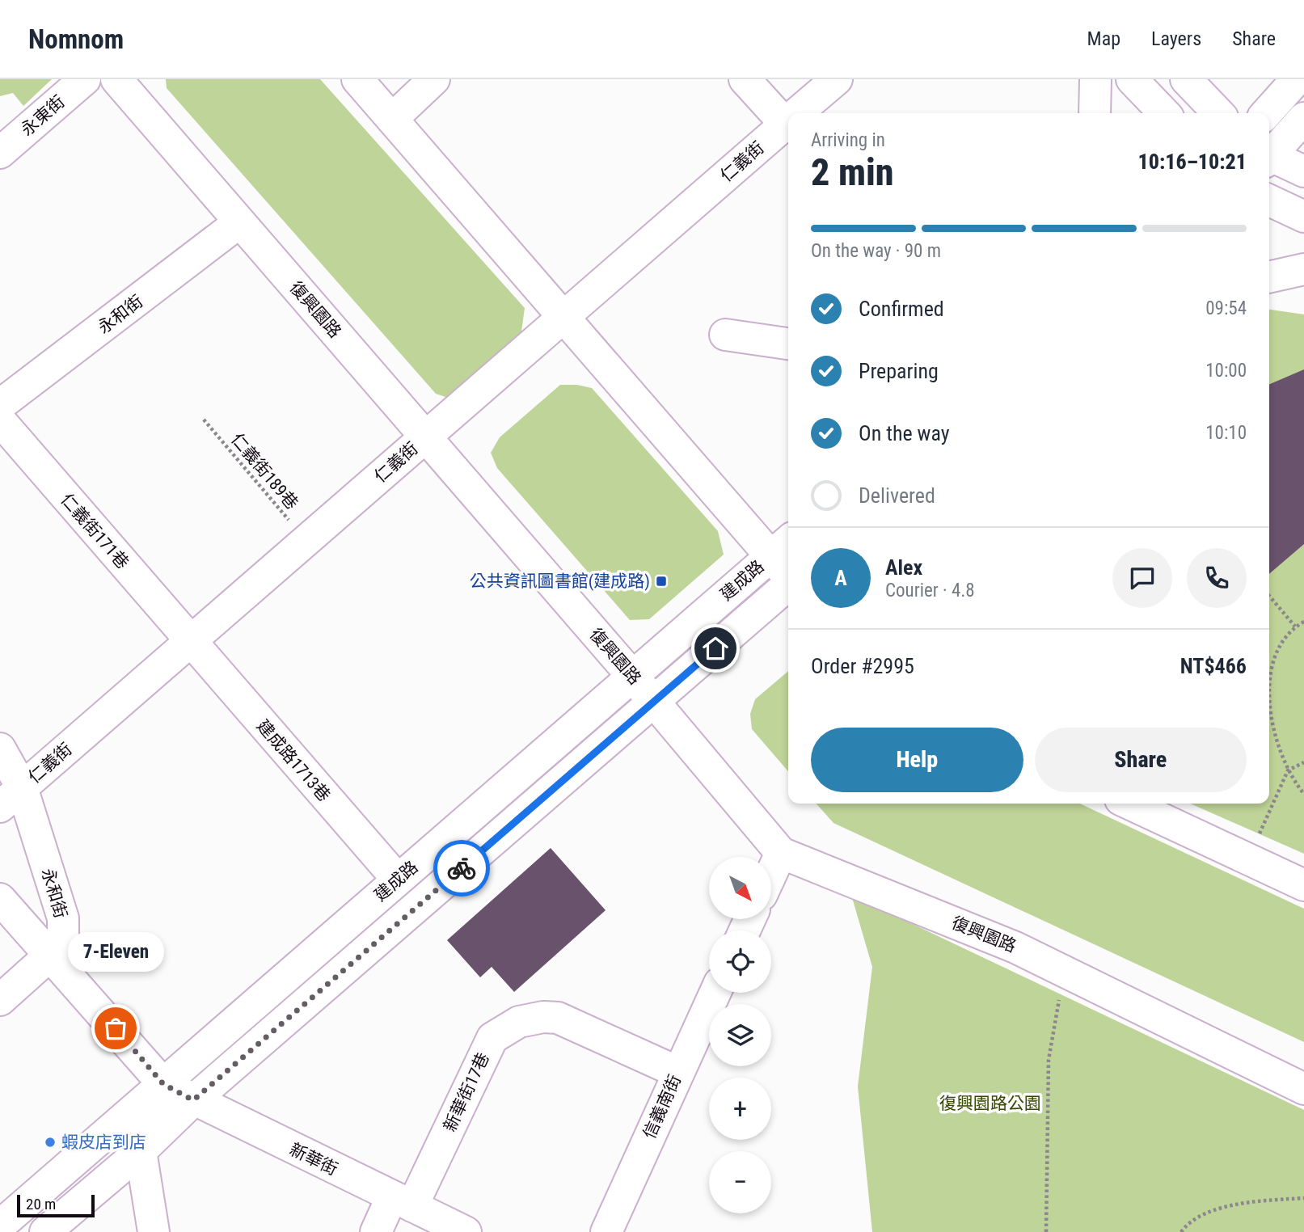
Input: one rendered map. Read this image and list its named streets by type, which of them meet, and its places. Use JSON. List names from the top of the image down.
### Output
{
  "streets": {
    "street": [
      "永東街",
      "仁義街",
      "復興園路",
      "永和街",
      "仁義街171巷",
      "建成路",
      "建成路1713巷",
      "新華街17巷",
      "信義南街",
      "新華街"
    ],
    "path": ["仁義街189巷"]
  },
  "crossings": [
    ["仁義街", "復興園路"],
    ["仁義街", "永和街"],
    ["仁義街", "仁義街189巷"],
    ["仁義街", "仁義街171巷"],
    ["仁義街", "建成路1713巷"],
    ["復興園路", "永和街"],
    ["復興園路", "建成路"],
    ["仁義街171巷", "建成路1713巷"],
    ["建成路", "建成路1713巷"],
    ["建成路", "新華街"],
    ["新華街17巷", "信義南街"],
    ["新華街17巷", "新華街"]
  ],
  "parks": ["復興園路公園"],
  "places": {
    "transit": ["公共資訊圖書館(建成路)"],
    "other": ["7-Eleven", "蝦皮店到店"]
  },
  "scale_bar": "20 m",
  "north": "bottom right",
  "page": {
    "header": "Nomnom",
    "nav": ["Map", "Layers", "Share"],
    "heading": ["2 min", "Arriving in", "10:16–10:21"],
    "panel": [
      "Alex",
      "Courier · 4.8",
      "Order #2995",
      "NT$466"
    ],
    "bar": "On the way · 90 m",
    "list": [
      ["Confirmed", "09:54"],
      ["Preparing", "10:00"],
      ["On the way", "10:10"],
      "Delivered"
    ],
    "round": "A",
    "buttons": ["Help", "Share"],
    "map_buttons": ["+", "−"],
    "bubble": "7-Eleven",
    "scale": "20 m"
  }
}
